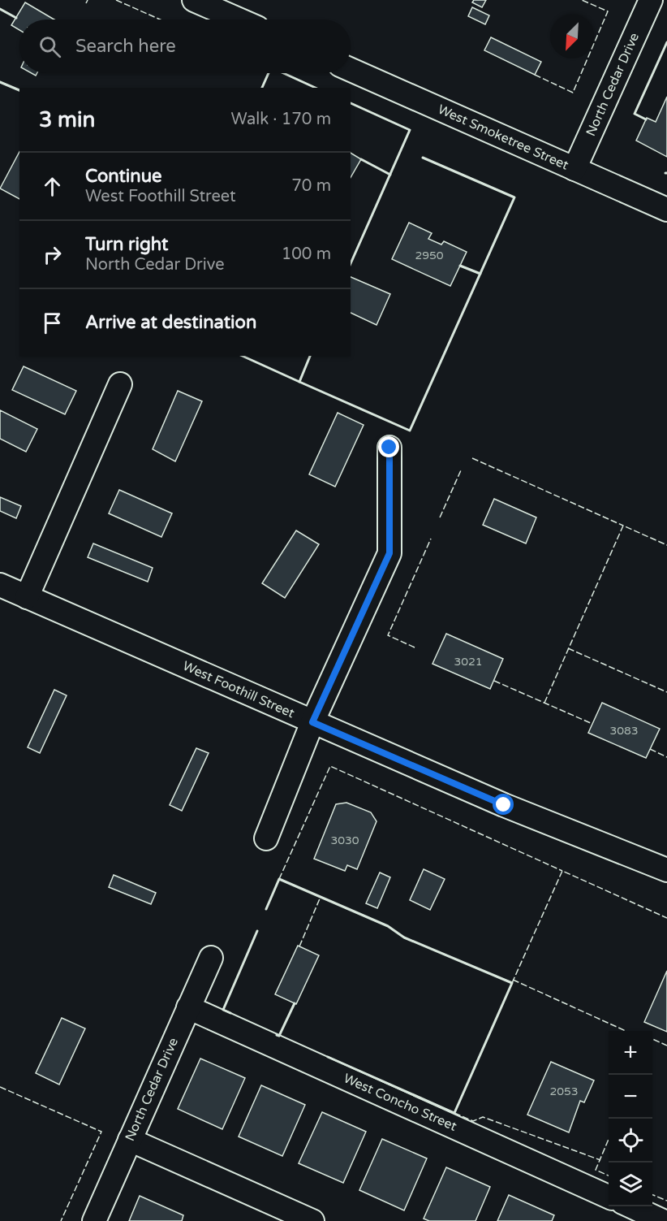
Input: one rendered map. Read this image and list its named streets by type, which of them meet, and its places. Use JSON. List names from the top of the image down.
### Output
{
  "streets": {
    "street": [
      "North Cedar Drive",
      "West Smoketree Street",
      "West Foothill Street",
      "West Concho Street"
    ]
  },
  "crossings": [
    ["North Cedar Drive", "West Smoketree Street"],
    ["North Cedar Drive", "West Concho Street"]
  ],
  "house_numbers": [
    "2950",
    "3021",
    "3083",
    "3030",
    "2053"
  ],
  "north": "bottom left",
  "page": {
    "search": "Search here",
    "heading": ["3 min", "Walk · 170 m"],
    "list": [
      ["Continue", "West Foothill Street", "70 m"],
      ["Turn right", "North Cedar Drive", "100 m"],
      "Arrive at destination"
    ],
    "map_buttons": ["+", "−"]
  }
}
